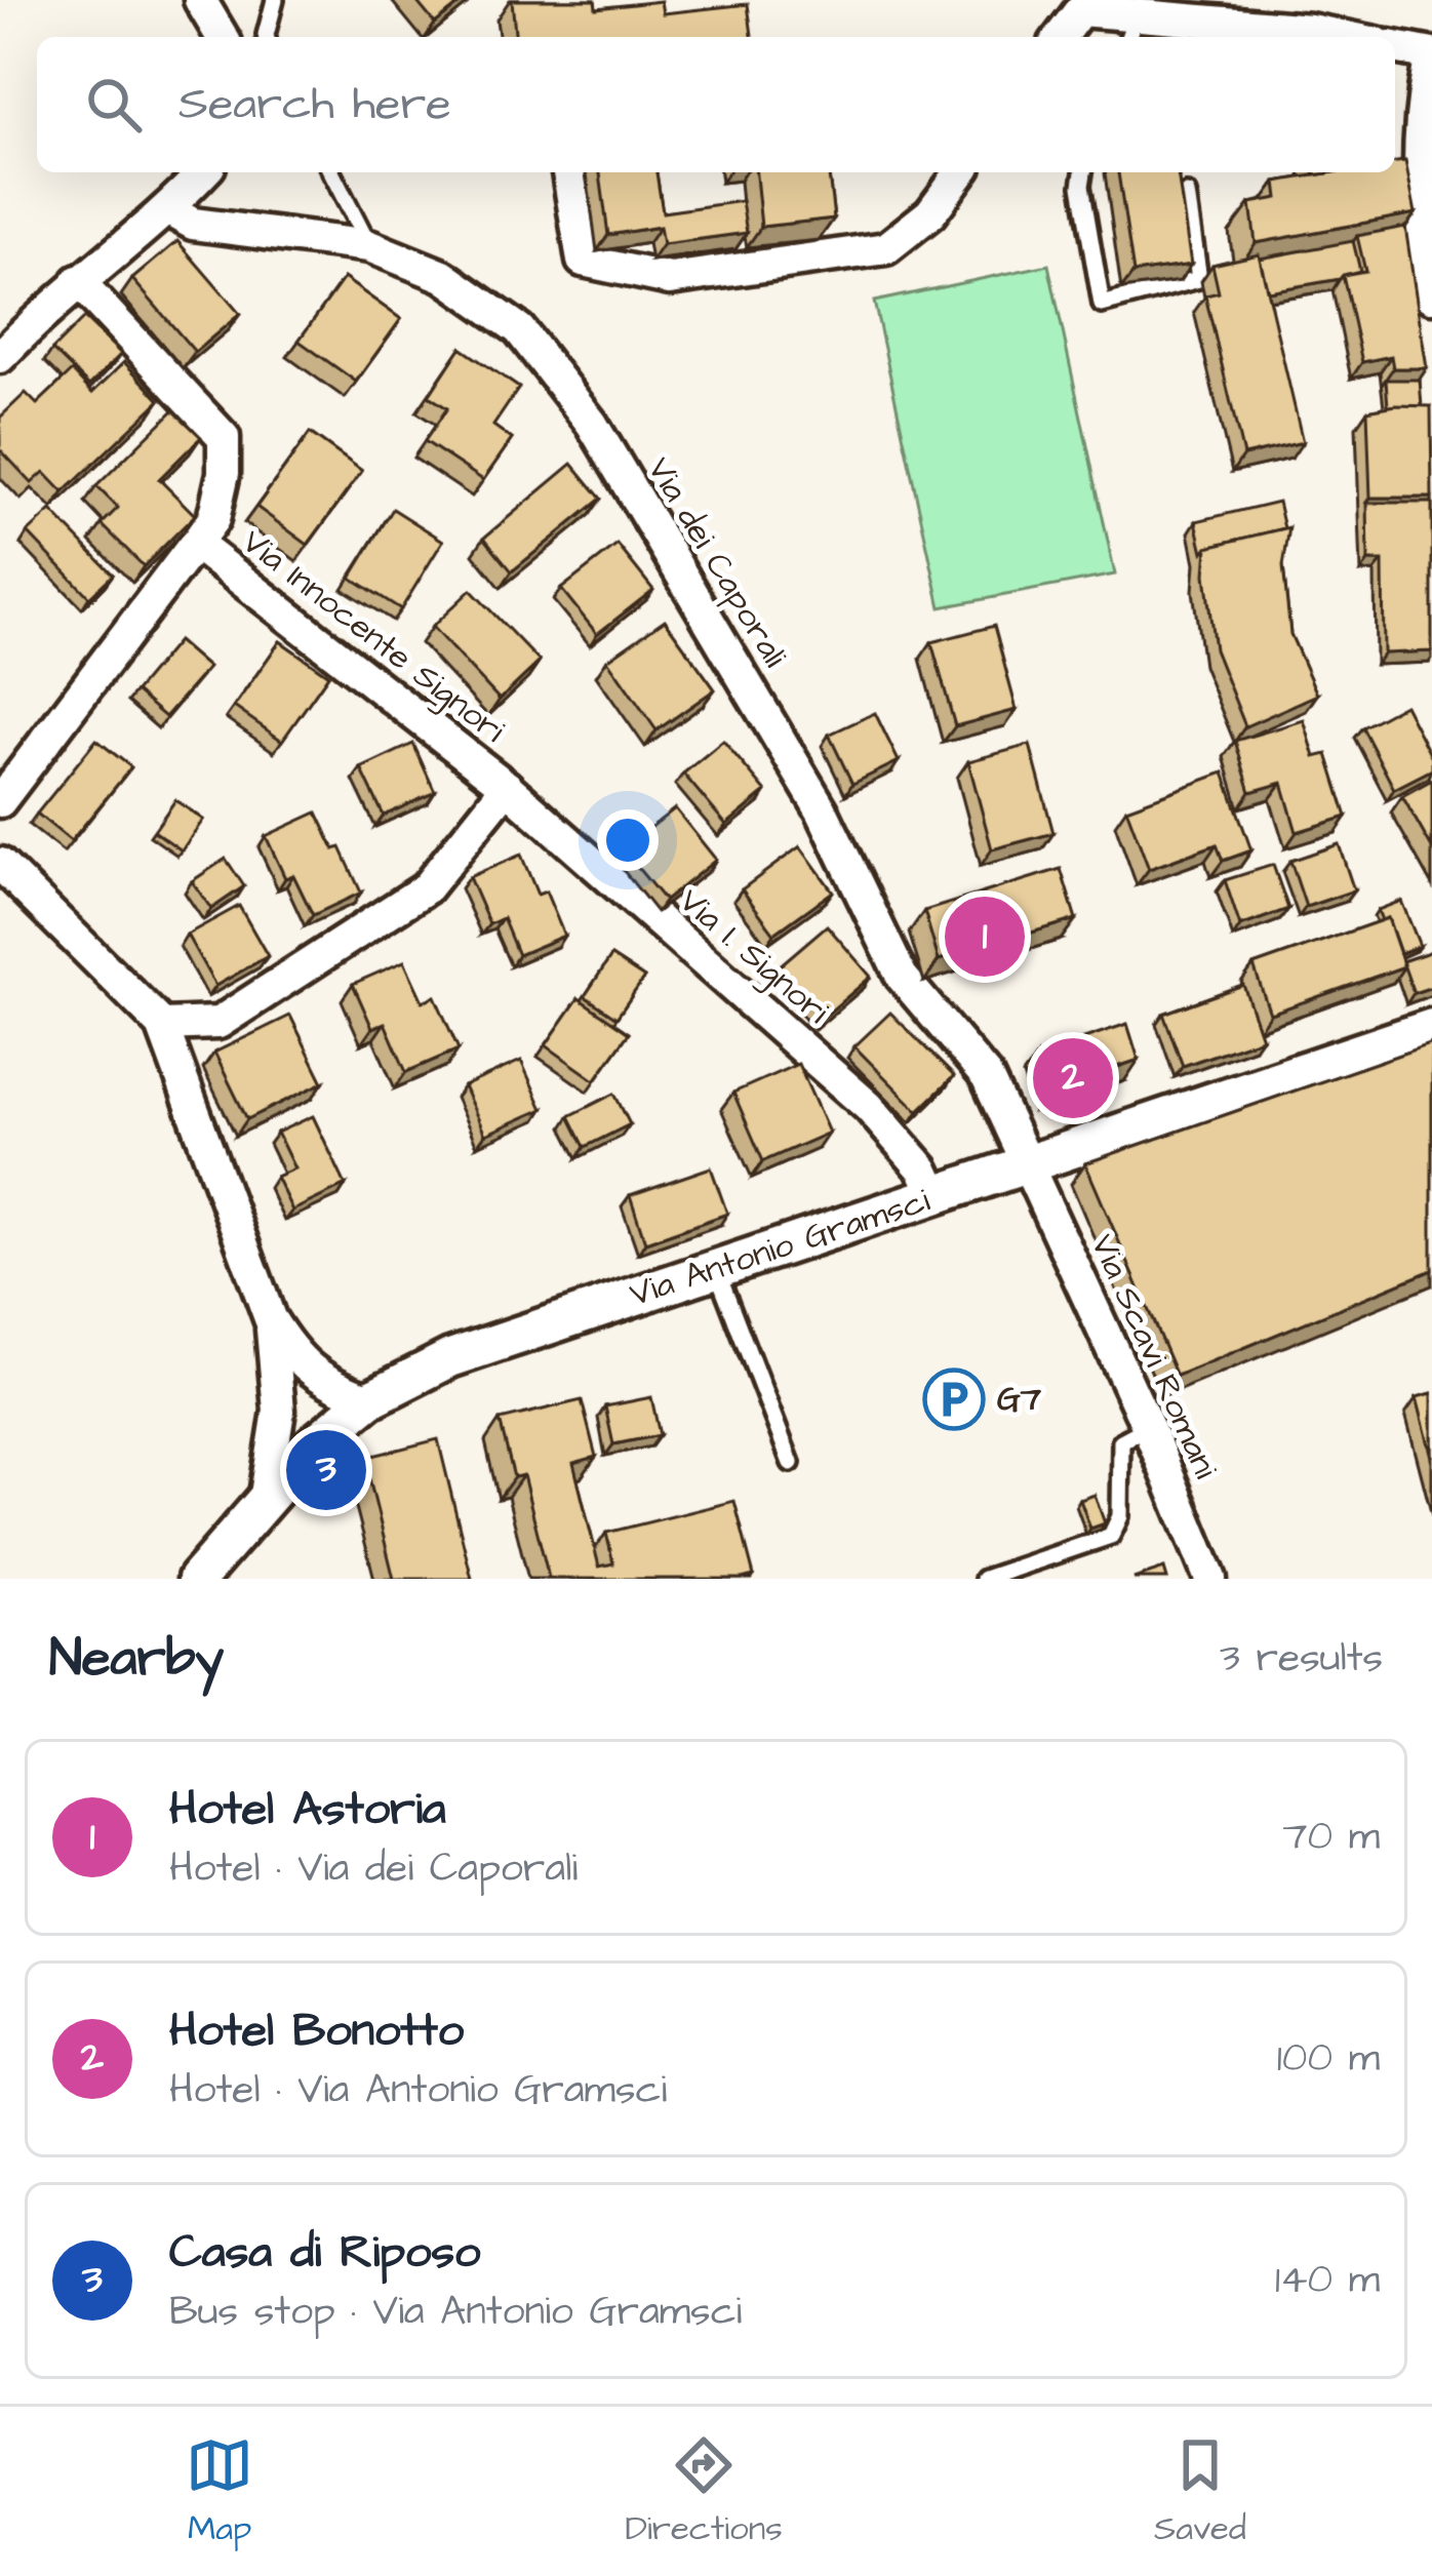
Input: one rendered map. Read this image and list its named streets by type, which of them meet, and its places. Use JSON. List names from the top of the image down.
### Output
{
  "streets": {
    "street": [
      "Via dei Caporali",
      "Via Innocente Signori",
      "Via I. Signori",
      "Via Antonio Gramsci",
      "Via Scavi Romani"
    ]
  },
  "crossings": [
    ["Via dei Caporali", "Via Antonio Gramsci"],
    ["Via dei Caporali", "Via Scavi Romani"],
    ["Via Innocente Signori", "Via I. Signori"],
    ["Via I. Signori", "Via Antonio Gramsci"],
    ["Via Antonio Gramsci", "Via Scavi Romani"]
  ],
  "places": {
    "parking": ["G7"]
  },
  "page": {
    "search": "Search here",
    "pins": ["1", "2", "3"],
    "heading": ["Nearby", "3 results"],
    "list": [
      {
        "mark": "1",
        "name": "Hotel Astoria",
        "note": "Hotel · Via dei Caporali",
        "value": "70 m"
      },
      {
        "mark": "2",
        "name": "Hotel Bonotto",
        "note": "Hotel · Via Antonio Gramsci",
        "value": "100 m"
      },
      {
        "mark": "3",
        "name": "Casa di Riposo",
        "note": "Bus stop · Via Antonio Gramsci",
        "value": "140 m"
      }
    ],
    "nav": ["Map", "Directions", "Saved"]
  }
}
